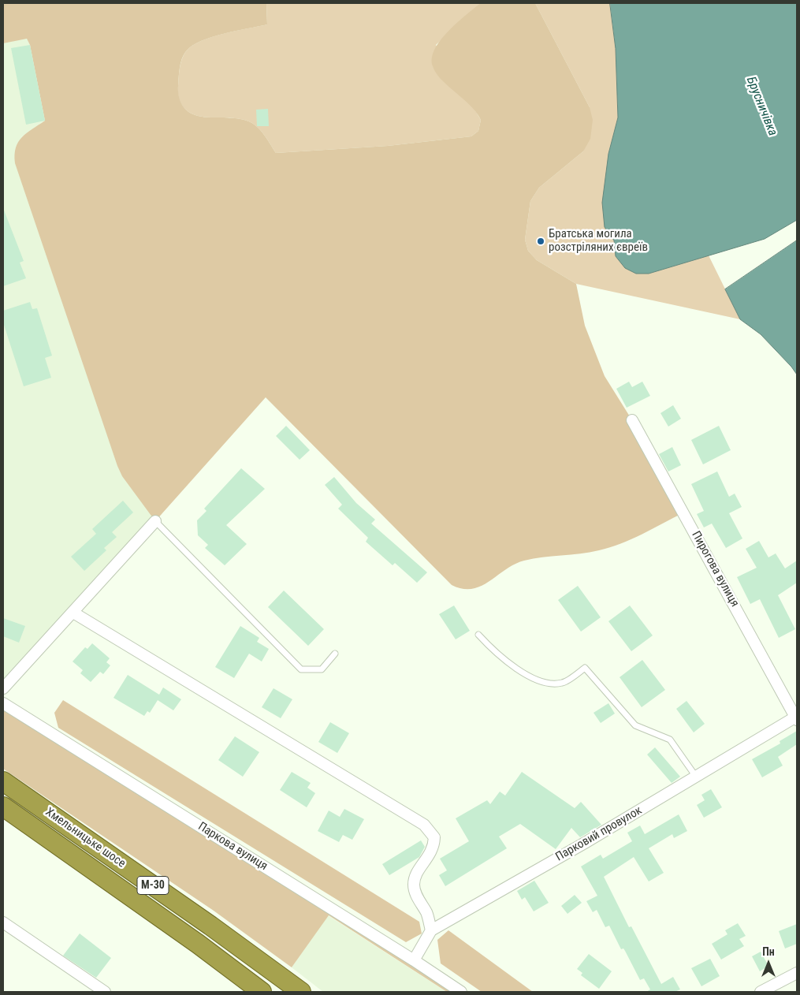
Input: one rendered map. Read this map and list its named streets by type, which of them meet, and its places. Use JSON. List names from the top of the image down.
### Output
{
  "streets": {
    "highway": ["Хмельницьке шосе", "М-30"],
    "street": ["Пирогова вулиця", "Парковий провулок", "Паркова вулиця"]
  },
  "crossings": [
    ["Пирогова вулиця", "Парковий провулок"]
  ],
  "water": ["Брусничівка"],
  "places": ["Братська могила розстріляних євреїв"],
  "north": "top"
}
